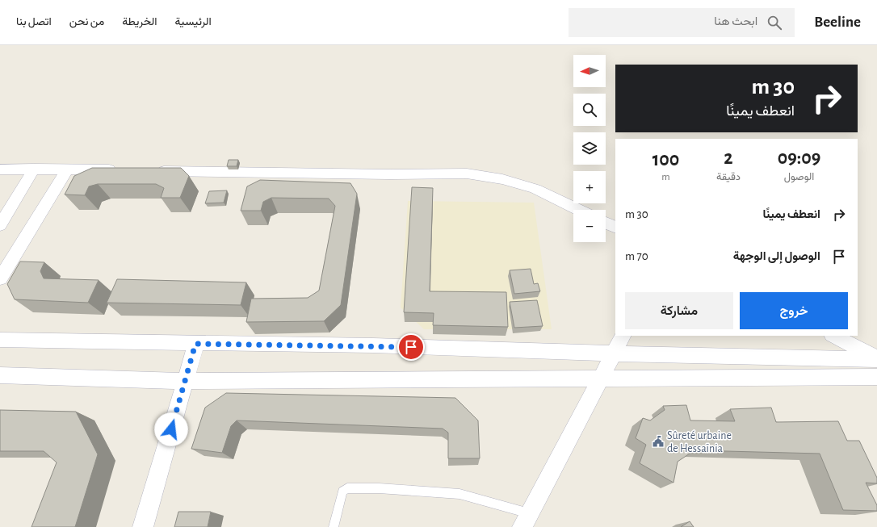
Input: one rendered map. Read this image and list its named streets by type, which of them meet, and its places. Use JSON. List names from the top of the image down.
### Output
{
  "places": {
    "public building": ["Sûreté urbaine de Hessaïnia"]
  },
  "north": "left",
  "page": {
    "header": "Beeline",
    "search": "ابحث هنا",
    "nav": [
      "الرئيسية",
      "الخريطة",
      "من نحن",
      "اتصل بنا"
    ],
    "map_buttons": ["+", "−"],
    "turn": ["30 m", "انعطف يمينًا"],
    "eta": [
      "09:09",
      "الوصول",
      "2",
      "دقيقة",
      "100",
      "m"
    ],
    "list": [
      {
        "name": "انعطف يمينًا",
        "value": "30 m"
      },
      {
        "name": "الوصول إلى الوجهة",
        "value": "70 m"
      }
    ],
    "buttons": ["خروج", "مشاركة"]
  }
}
